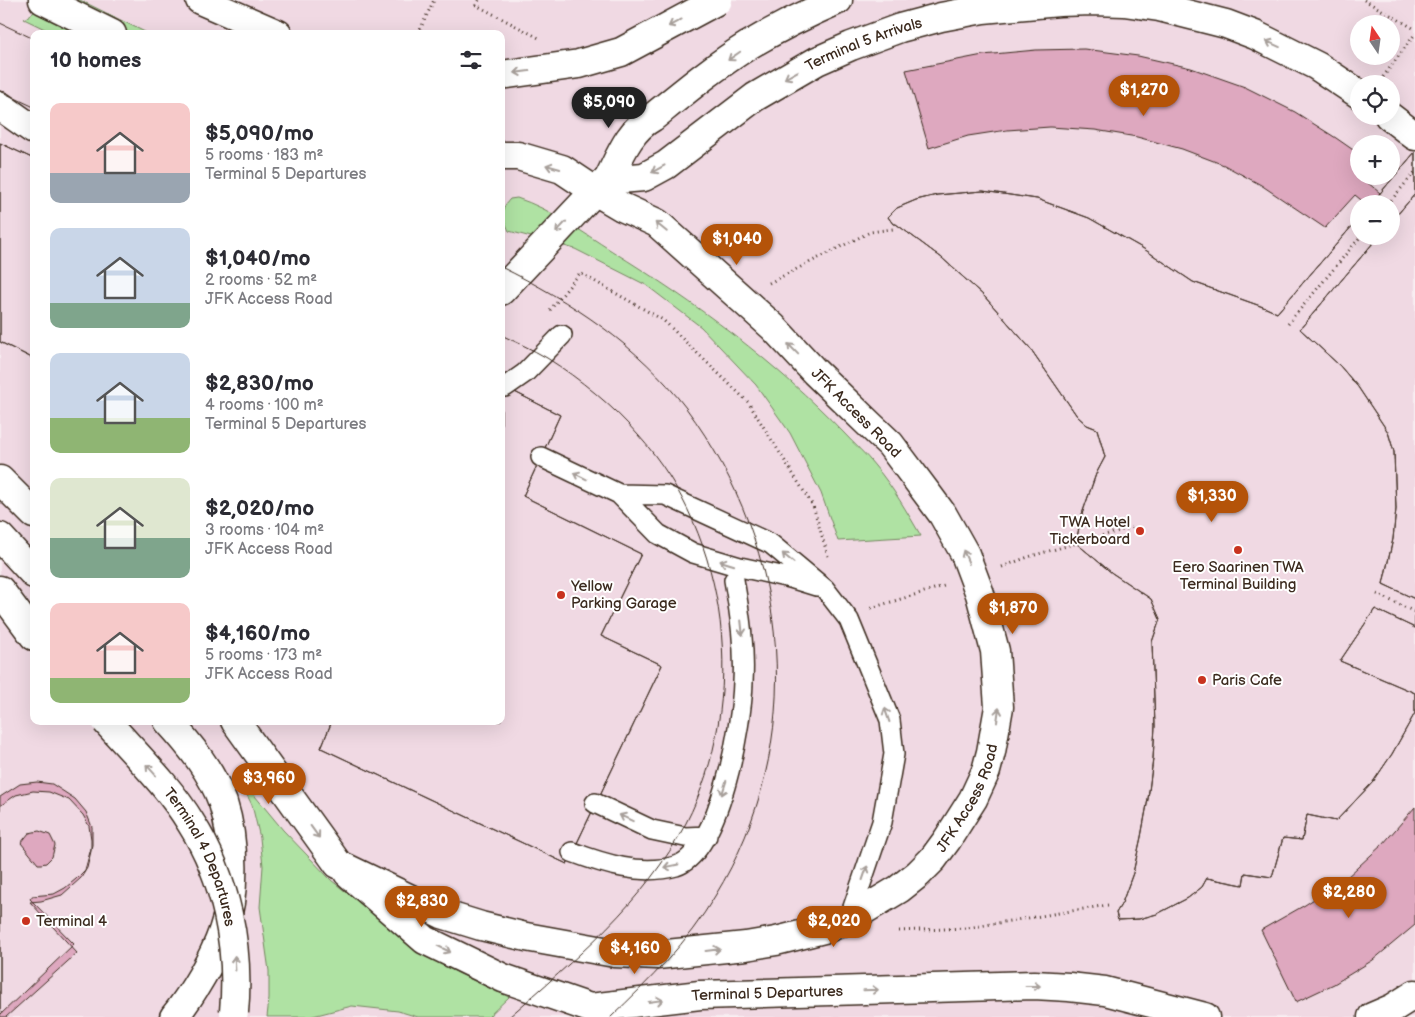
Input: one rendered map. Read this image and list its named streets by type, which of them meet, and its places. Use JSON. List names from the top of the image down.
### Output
{
  "streets": {
    "main road": [
      "Terminal 5 Arrivals",
      "JFK Access Road",
      "Terminal 4 Departures",
      "Terminal 5 Departures"
    ]
  },
  "crossings": [
    ["Terminal 5 Arrivals", "JFK Access Road"],
    ["JFK Access Road", "Terminal 5 Departures"]
  ],
  "one_way": ["Terminal 5 Arrivals", "Terminal 4 Departures", "Terminal 5 Departures"],
  "places": [
    "TWA Hotel Tickerboard",
    "Eero Saarinen TWA Terminal Building",
    "Yellow Parking Garage",
    "Paris Cafe",
    "Terminal 4"
  ],
  "north": "top",
  "page": {
    "map_buttons": ["+", "−"],
    "heading": "10 homes",
    "price": [
      "$1,270",
      "$5,090",
      "$1,040",
      "$1,330",
      "$1,870",
      "$3,960",
      "$2,280",
      "$2,830",
      "$2,020",
      "$4,160"
    ],
    "list": [
      {
        "name": "$5,090/mo",
        "note": "5 rooms · 183 m² · Terminal 5 Departures"
      },
      {
        "name": "$1,040/mo",
        "note": "2 rooms · 52 m² · JFK Access Road"
      },
      {
        "name": "$2,830/mo",
        "note": "4 rooms · 100 m² · Terminal 5 Departures"
      },
      {
        "name": "$2,020/mo",
        "note": "3 rooms · 104 m² · JFK Access Road"
      },
      {
        "name": "$4,160/mo",
        "note": "5 rooms · 173 m² · JFK Access Road"
      }
    ]
  }
}
